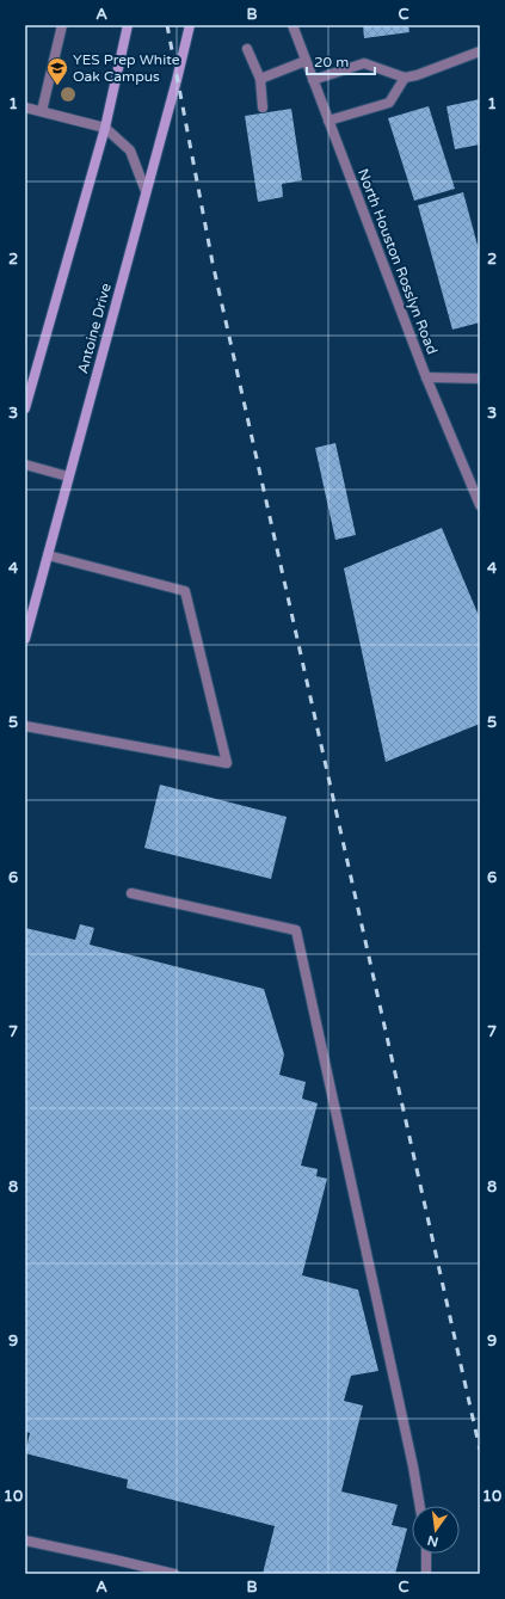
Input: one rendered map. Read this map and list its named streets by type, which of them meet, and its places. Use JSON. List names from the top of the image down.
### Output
{
  "streets": {
    "main road": ["Antoine Drive"],
    "street": ["North Houston Rosslyn Road"]
  },
  "places": {
    "school or university": ["YES Prep White Oak Campus"]
  },
  "scale_bar": "20 m",
  "north": "bottom",
  "grid": {
    "columns": ["A", "B", "C"],
    "rows": [
      "1",
      "2",
      "3",
      "4",
      "5",
      "6",
      "7",
      "8",
      "9",
      "10"
    ]
  }
}
